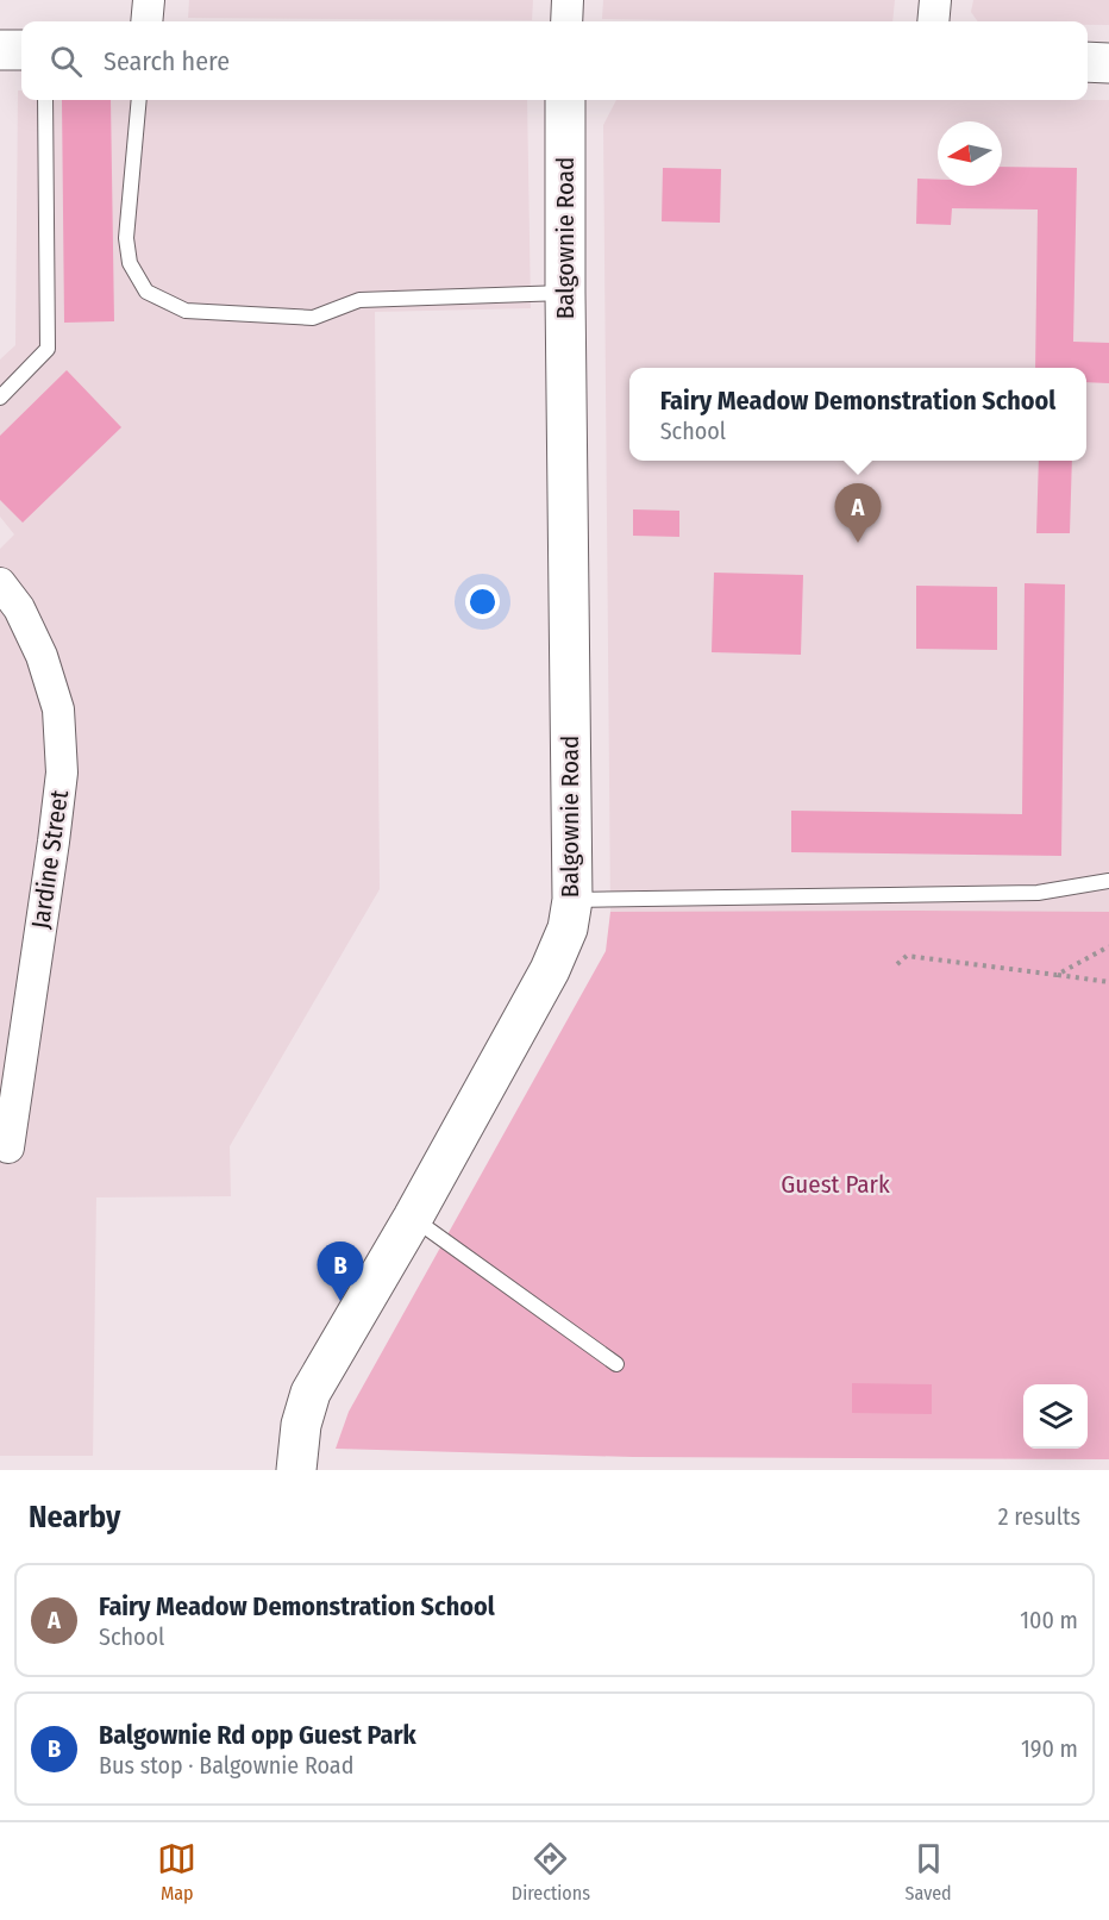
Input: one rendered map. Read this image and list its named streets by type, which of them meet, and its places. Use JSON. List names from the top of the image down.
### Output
{
  "streets": {
    "main road": ["Balgownie Road"],
    "street": ["Jardine Street"]
  },
  "parks": ["Guest Park"],
  "north": "left",
  "page": {
    "search": "Search here",
    "popup": ["Fairy Meadow Demonstration School", "School"],
    "pins": ["A", "B"],
    "heading": ["Nearby", "2 results"],
    "list": [
      {
        "mark": "A",
        "name": "Fairy Meadow Demonstration School",
        "note": "School",
        "value": "100 m"
      },
      {
        "mark": "B",
        "name": "Balgownie Rd opp Guest Park",
        "note": "Bus stop · Balgownie Road",
        "value": "190 m"
      }
    ],
    "nav": ["Map", "Directions", "Saved"]
  }
}
